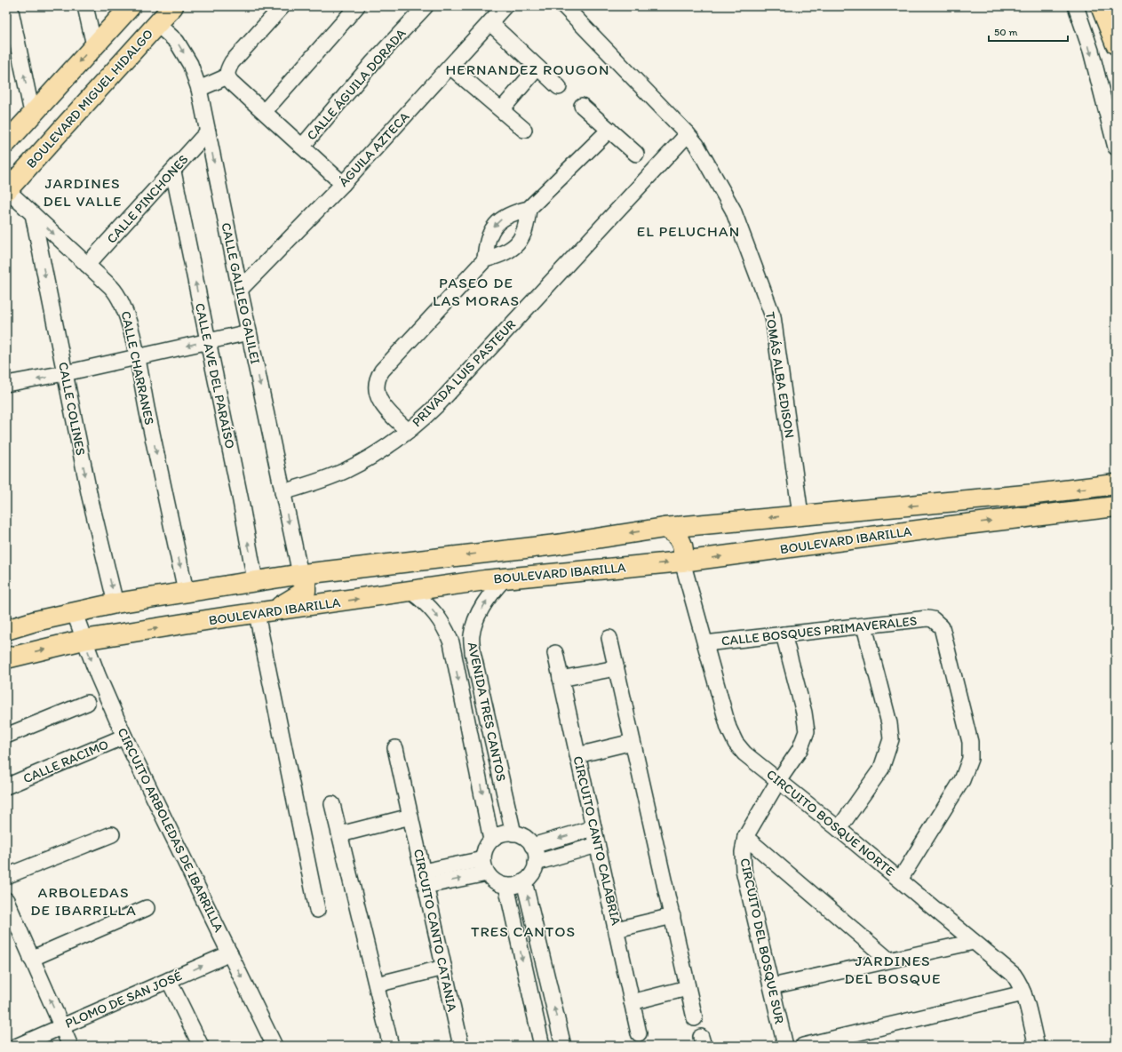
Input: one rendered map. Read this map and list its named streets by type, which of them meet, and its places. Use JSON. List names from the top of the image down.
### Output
{
  "streets": {
    "main road": ["BOULEVARD MIGUEL HIDALGO", "BOULEVARD IBARILLA"],
    "street": [
      "CALLE ÁGUILA DORADA",
      "ÁGUILA AZTECA",
      "CALLE PINCHONES",
      "CALLE GALILEO GALILEI",
      "CALLE CHARRANES",
      "PRIVADA LUIS PASTEUR",
      "TOMÁS ALBA EDISON",
      "CALLE AVE DEL PARAÍSO",
      "CALLE COLINES",
      "CALLE BOSQUES PRIMAVERALES",
      "AVENIDA TRES CANTOS",
      "CALLE RACIMO",
      "CIRCUITO BOSQUE NORTE",
      "CIRCUITO ARBOLEDAS DE IBARRILLA",
      "CIRCUITO CANTO CALABRIA",
      "CIRCUITO CANTO CATANIA",
      "CIRCUITO DEL BOSQUE SUR",
      "PLOMO DE SAN JOSÉ"
    ]
  },
  "crossings": [
    ["BOULEVARD MIGUEL HIDALGO", "CALLE GALILEO GALILEI"],
    ["BOULEVARD MIGUEL HIDALGO", "CALLE CHARRANES"],
    ["ÁGUILA AZTECA", "CALLE GALILEO GALILEI"],
    ["CALLE PINCHONES", "CALLE GALILEO GALILEI"],
    ["CALLE PINCHONES", "CALLE CHARRANES"],
    ["CALLE PINCHONES", "CALLE AVE DEL PARAÍSO"],
    ["CALLE GALILEO GALILEI", "PRIVADA LUIS PASTEUR"],
    ["CALLE GALILEO GALILEI", "BOULEVARD IBARILLA"],
    ["CALLE CHARRANES", "CALLE COLINES"],
    ["CALLE CHARRANES", "BOULEVARD IBARILLA"],
    ["PRIVADA LUIS PASTEUR", "TOMÁS ALBA EDISON"],
    ["TOMÁS ALBA EDISON", "BOULEVARD IBARILLA"],
    ["CALLE AVE DEL PARAÍSO", "BOULEVARD IBARILLA"],
    ["CALLE COLINES", "BOULEVARD IBARILLA"],
    ["BOULEVARD IBARILLA", "AVENIDA TRES CANTOS"],
    ["BOULEVARD IBARILLA", "CIRCUITO BOSQUE NORTE"],
    ["BOULEVARD IBARILLA", "CIRCUITO ARBOLEDAS DE IBARRILLA"],
    ["CALLE BOSQUES PRIMAVERALES", "CIRCUITO BOSQUE NORTE"],
    ["CALLE BOSQUES PRIMAVERALES", "CIRCUITO DEL BOSQUE SUR"],
    ["CALLE RACIMO", "CIRCUITO ARBOLEDAS DE IBARRILLA"],
    ["CIRCUITO BOSQUE NORTE", "CIRCUITO DEL BOSQUE SUR"],
    ["CIRCUITO ARBOLEDAS DE IBARRILLA", "PLOMO DE SAN JOSÉ"]
  ],
  "one_way": [
    "CALLE GALILEO GALILEI",
    "CALLE CHARRANES",
    "CALLE AVE DEL PARAÍSO",
    "CALLE COLINES"
  ],
  "districts": [
    "HERNANDEZ ROUGON",
    "JARDINES DEL VALLE",
    "EL PELUCHAN",
    "PASEO DE LAS MORAS",
    "ARBOLEDAS DE IBARRILLA",
    "TRES CANTOS",
    "JARDINES DEL BOSQUE"
  ],
  "scale_bar": "50 m"
}
